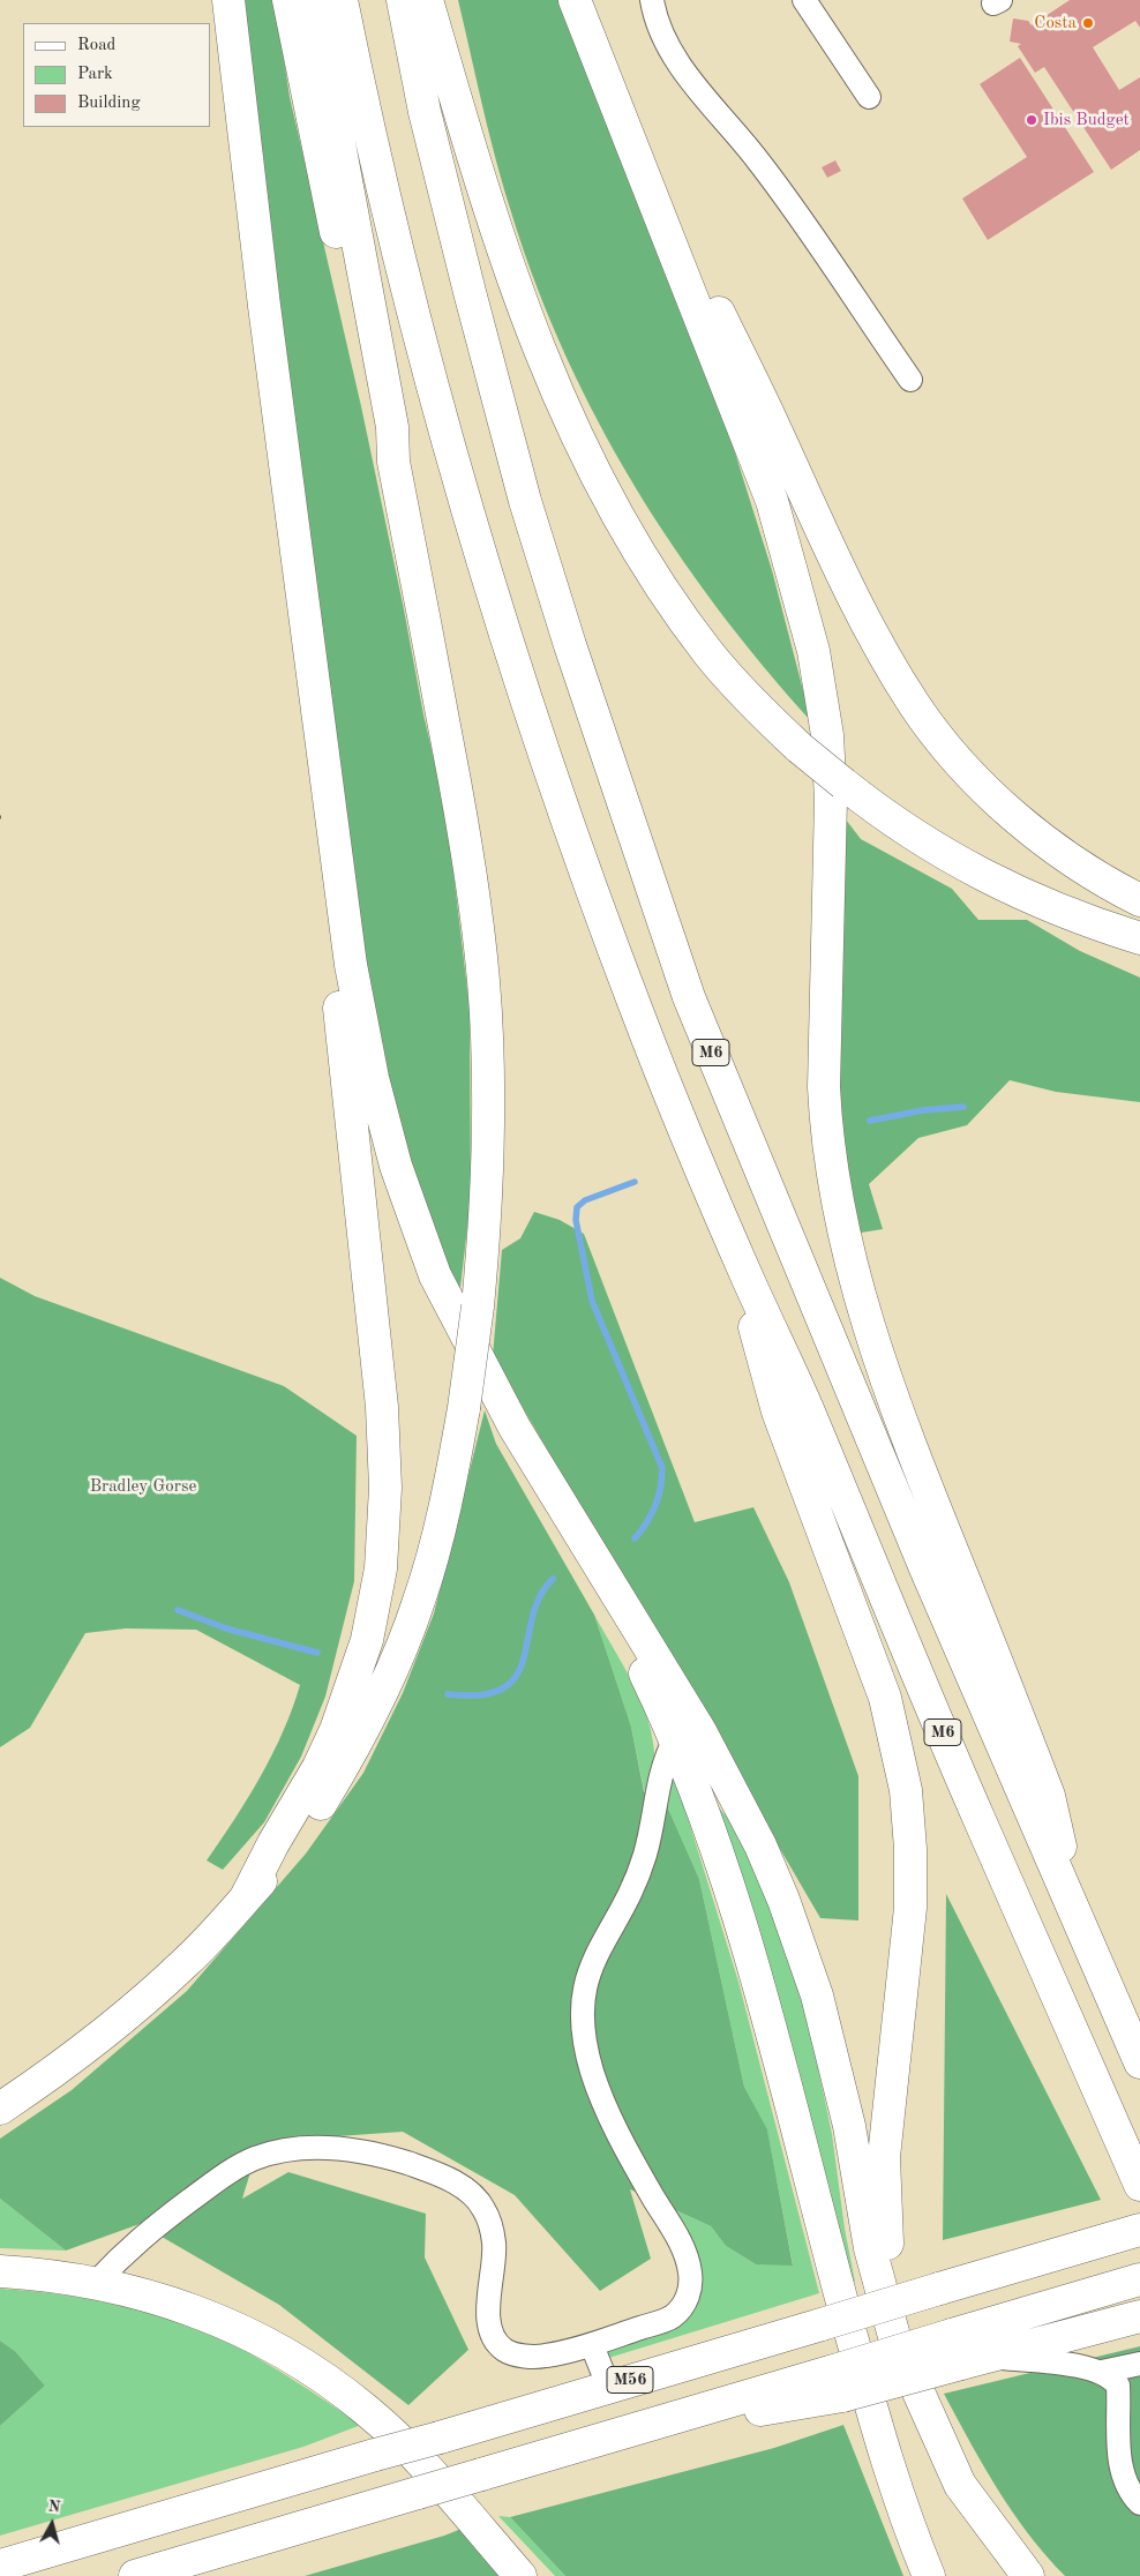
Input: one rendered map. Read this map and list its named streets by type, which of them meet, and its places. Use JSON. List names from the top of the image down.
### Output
{
  "streets": {
    "highway": ["M6", "M56"]
  },
  "parks": ["Bradley Gorse"],
  "places": ["Costa", "Ibis Budget"],
  "legend": ["Road", "Park", "Building"],
  "north": "top"
}
